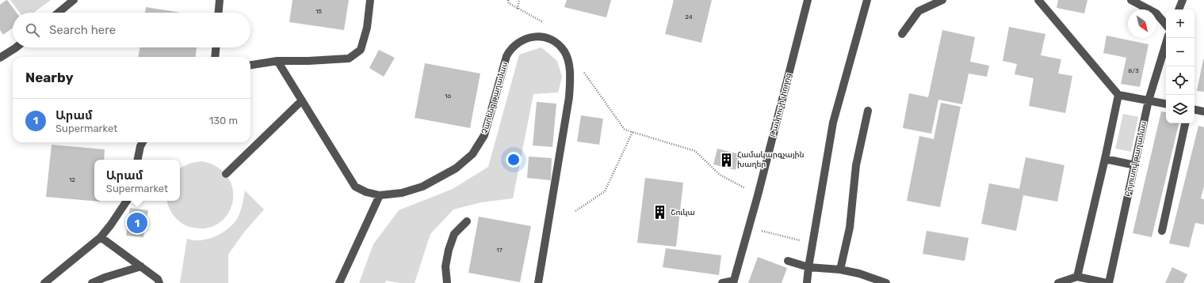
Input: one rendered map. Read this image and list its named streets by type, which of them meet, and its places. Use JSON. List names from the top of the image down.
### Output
{
  "streets": {
    "street": ["Չարենց թաղամաս", "Թամրուչի փողոց", "Բրյուսով թաղամաս"]
  },
  "places": {
    "building": ["Համակարգչային խաղեր", "Շուկա"]
  },
  "house_numbers": [
    "15",
    "24",
    "8/3",
    "16",
    "12",
    "17"
  ],
  "north": "bottom right",
  "page": {
    "map_buttons": ["+", "−"],
    "search": "Search here",
    "heading": "Nearby",
    "list": [
      {
        "mark": "1",
        "name": "Արամ",
        "note": "Supermarket",
        "value": "130 m"
      }
    ],
    "popup": ["Արամ", "Supermarket"],
    "pins": "1"
  }
}
